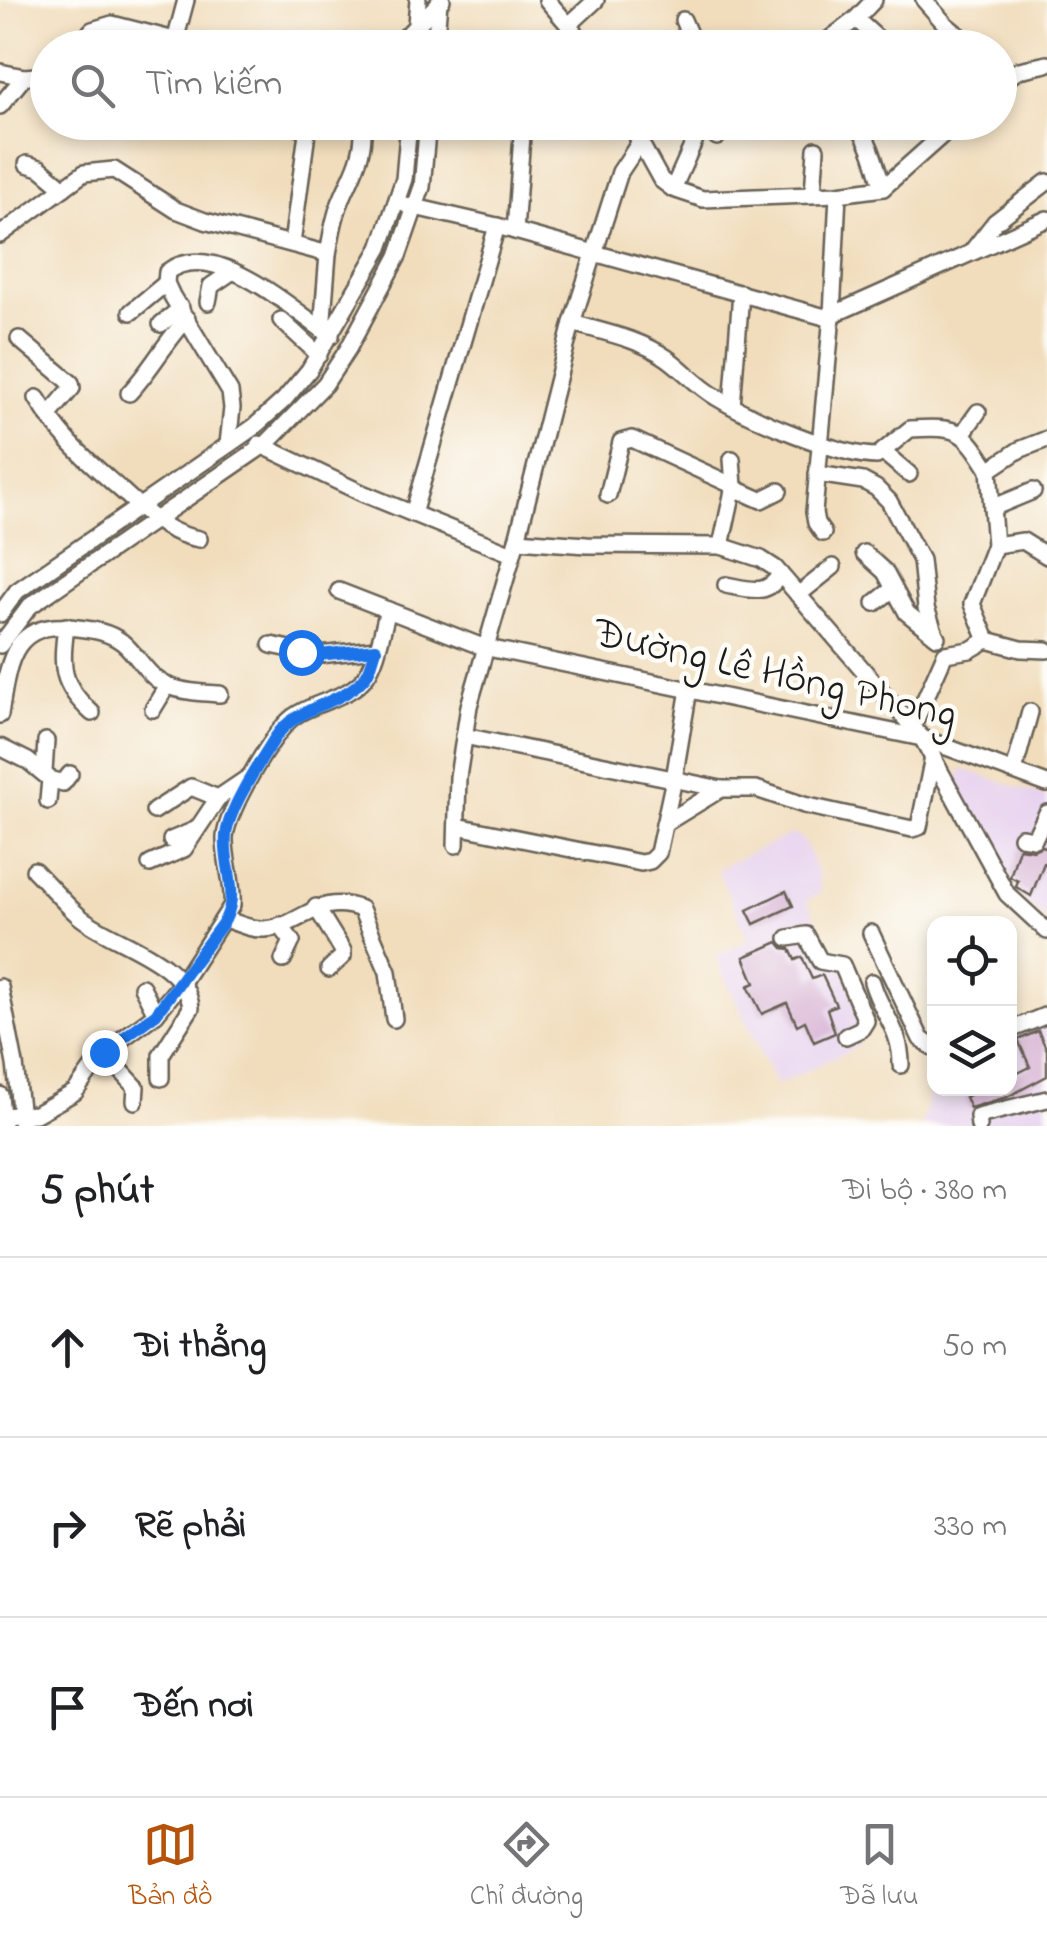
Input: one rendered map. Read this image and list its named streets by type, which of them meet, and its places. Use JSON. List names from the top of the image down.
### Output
{
  "streets": {
    "street": ["Đường Lê Hồng Phong"]
  },
  "page": {
    "search": "Tìm kiếm",
    "heading": ["5 phút", "Đi bộ · 380 m"],
    "list": [
      ["Đi thẳng", "50 m"],
      ["Rẽ phải", "330 m"],
      "Đến nơi"
    ],
    "nav": ["Bản đồ", "Chỉ đường", "Đã lưu"]
  }
}
